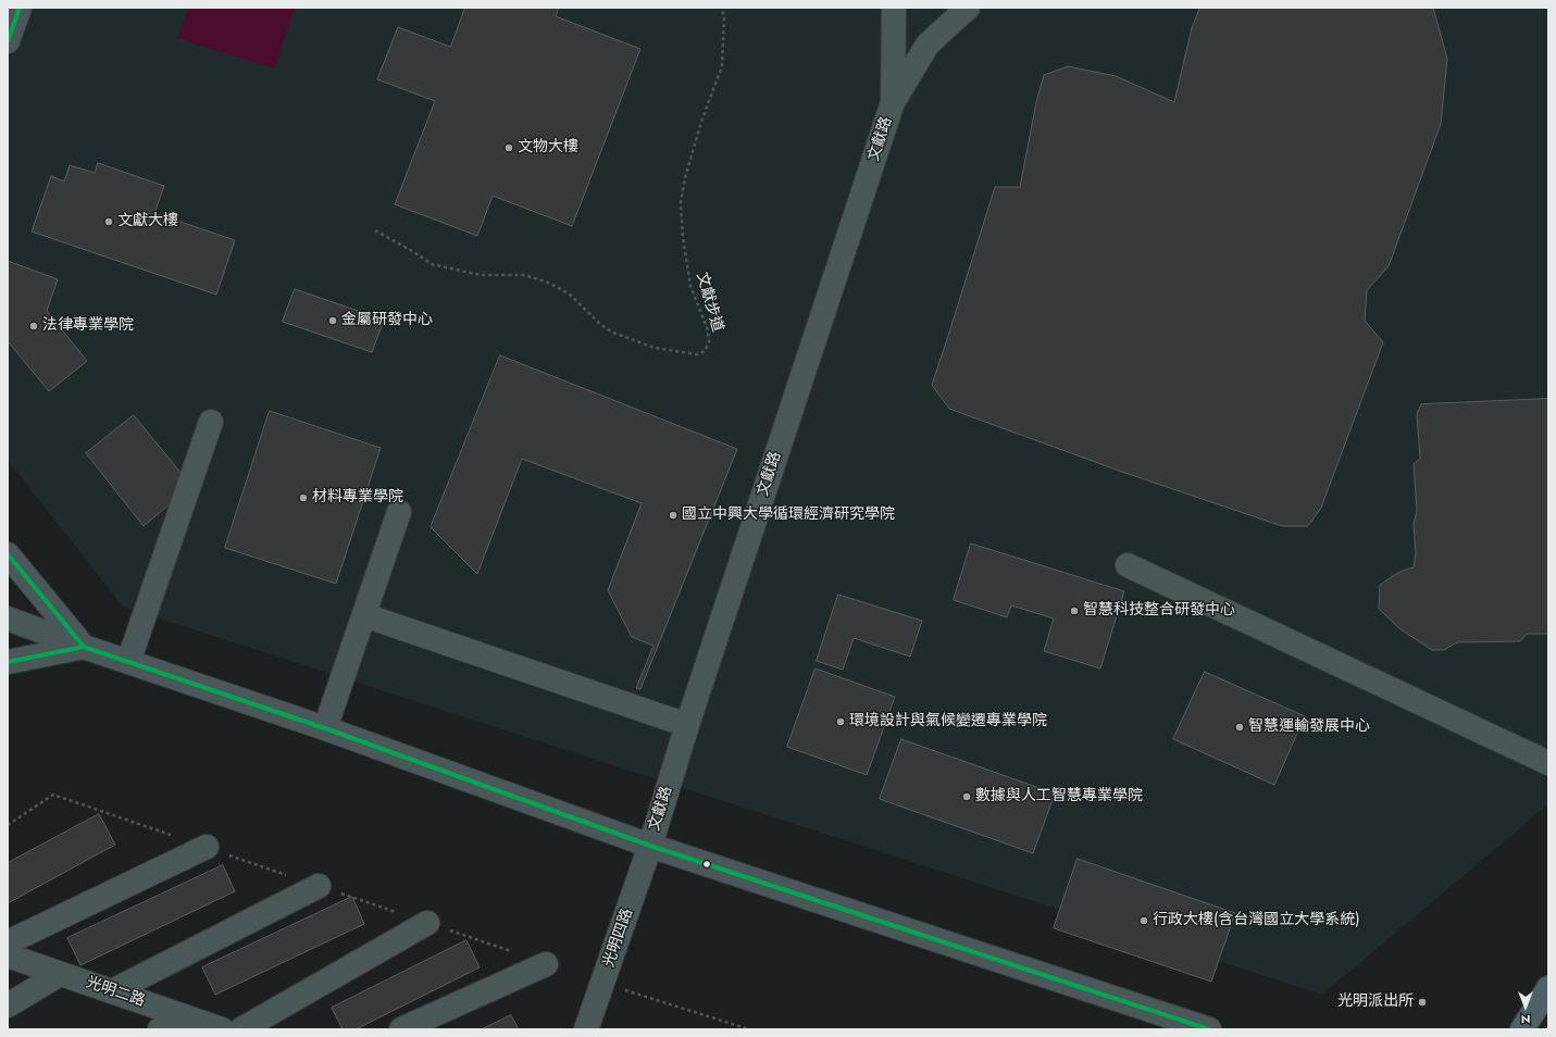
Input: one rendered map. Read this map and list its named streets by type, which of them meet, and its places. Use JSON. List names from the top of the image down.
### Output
{
  "streets": {
    "street": ["文獻路", "光明四路", "光明二路"],
    "path": ["文獻步道"]
  },
  "crossings": [
    ["文獻路", "光明四路"]
  ],
  "places": [
    "文物大樓",
    "文獻大樓",
    "金屬研發中心",
    "法律專業學院",
    "材料專業學院",
    "國立中興大學循環經濟研究學院",
    "智慧科技整合研發中心",
    "環境設計與氣候變遷專業學院",
    "智慧運輸發展中心",
    "數據與人工智慧專業學院",
    "行政大樓(含台灣國立大學系統)",
    "光明派出所"
  ],
  "north": "bottom"
}
